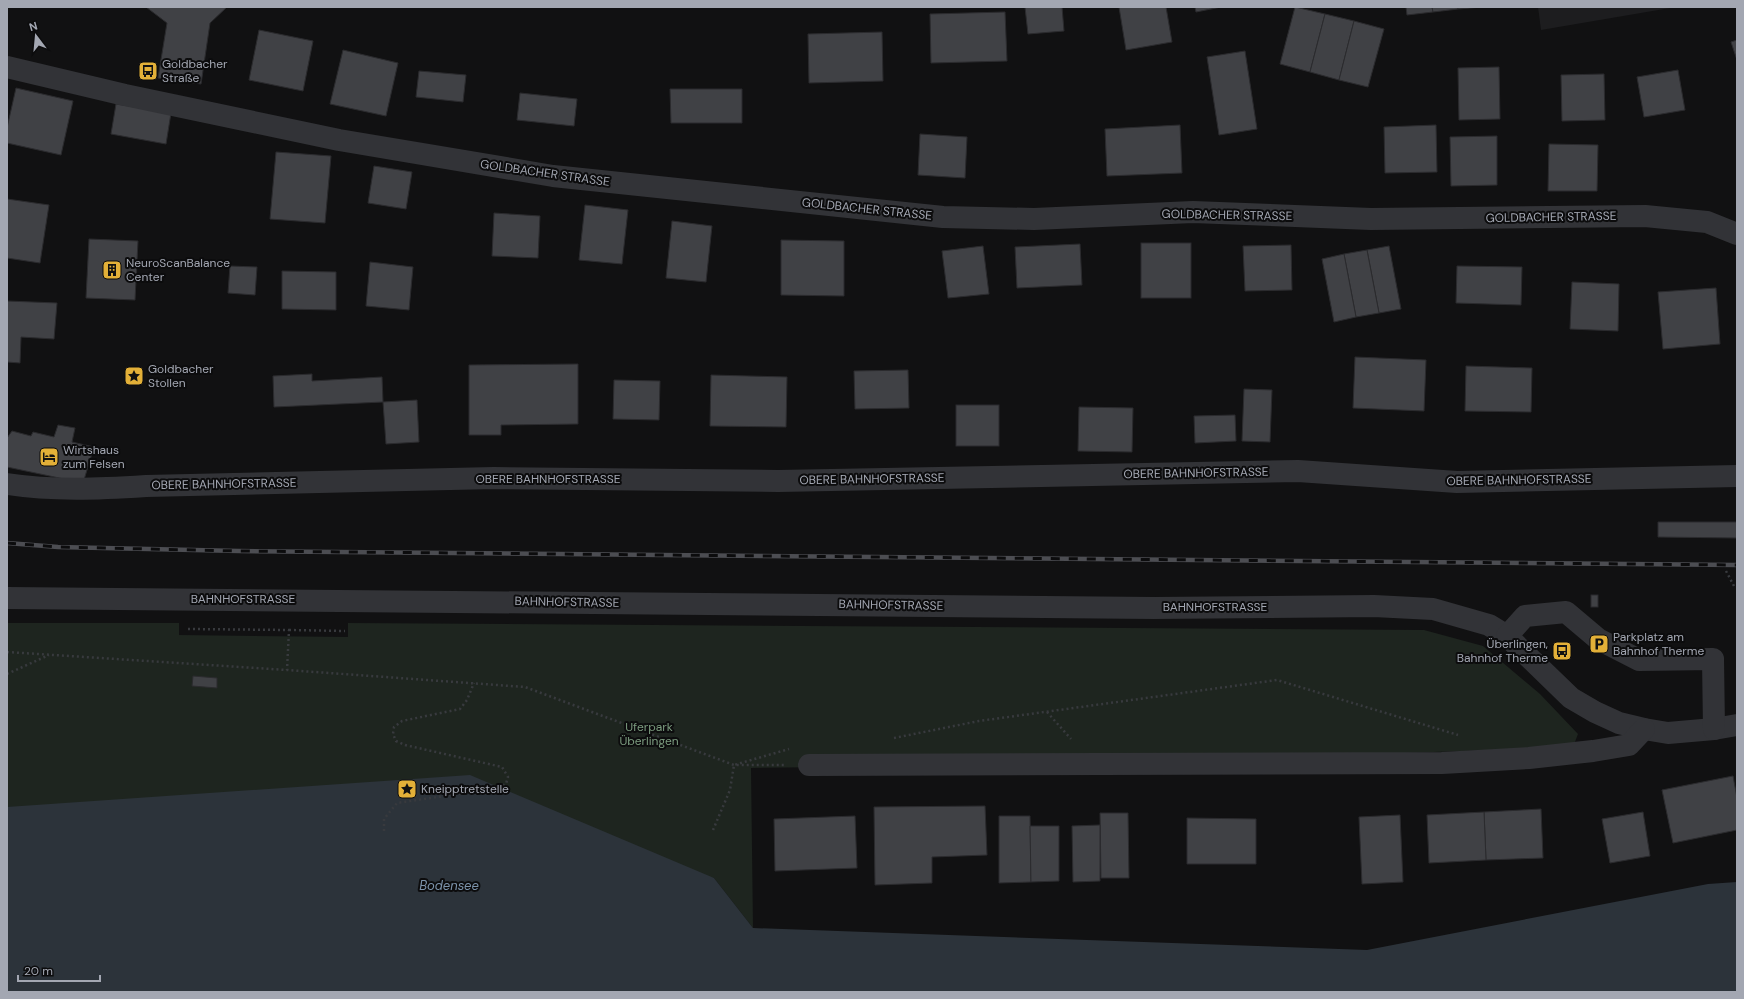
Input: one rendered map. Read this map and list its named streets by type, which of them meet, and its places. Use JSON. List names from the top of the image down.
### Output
{
  "streets": {
    "street": ["GOLDBACHER STRASSE", "OBERE BAHNHOFSTRASSE", "BAHNHOFSTRASSE"]
  },
  "water": ["Bodensee"],
  "parks": ["Uferpark Überlingen"],
  "places": {
    "bus stop": ["Goldbacher Straße", "Überlingen, Bahnhof Therme"],
    "building": ["NeuroScanBalance Center"],
    "place": ["Goldbacher Stollen", "Kneipptretstelle"],
    "hotel": ["Wirtshaus zum Felsen"],
    "parking": ["Parkplatz am Bahnhof Therme"]
  },
  "scale_bar": "20 m",
  "north": "top"
}
